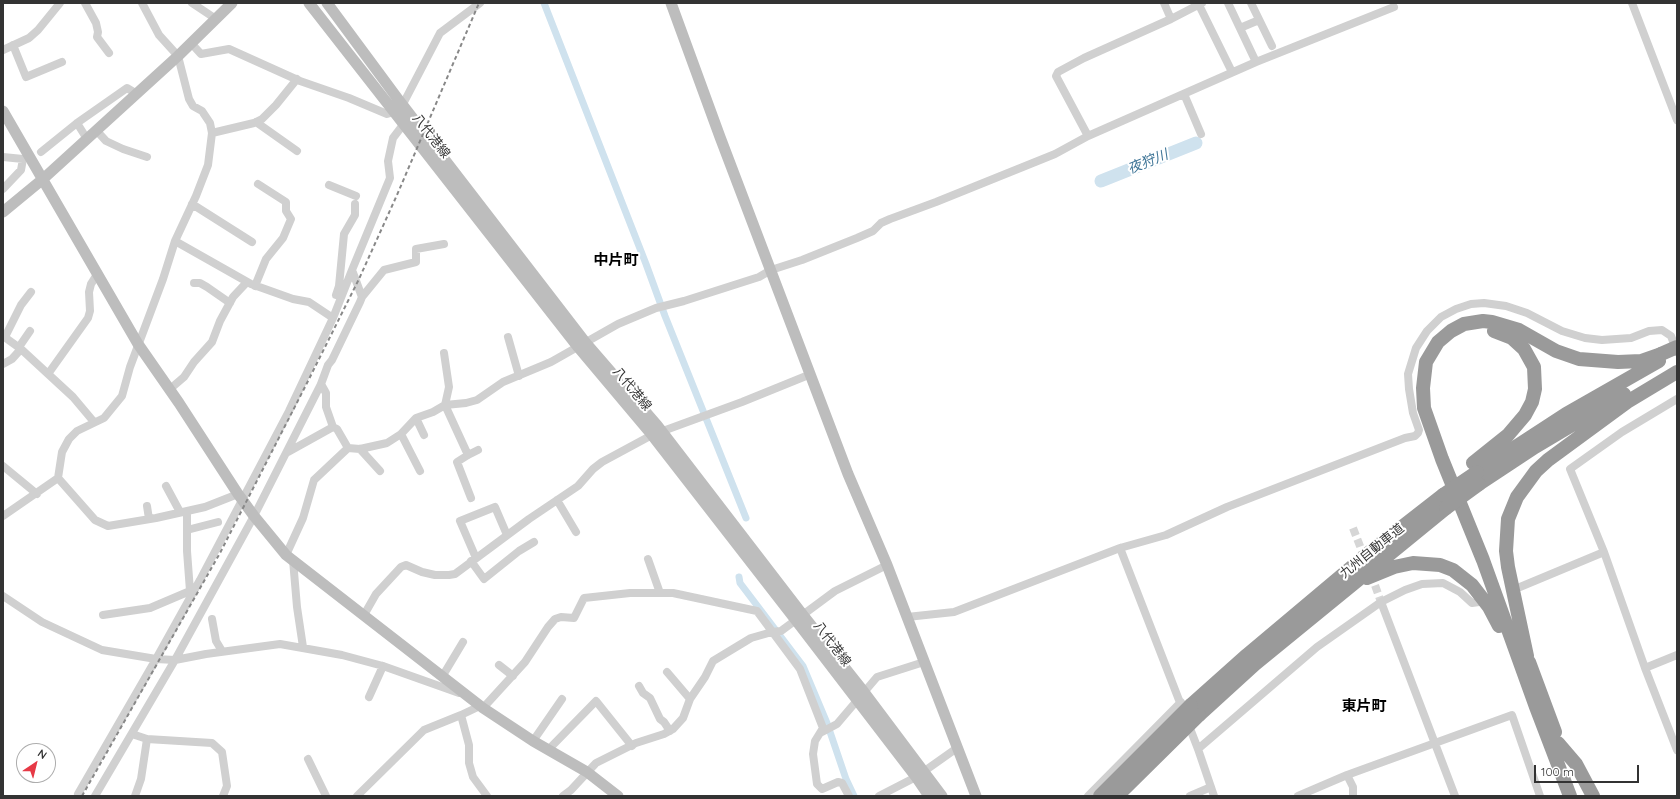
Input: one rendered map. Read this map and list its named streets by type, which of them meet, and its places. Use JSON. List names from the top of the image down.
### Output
{
  "streets": {
    "highway": ["九州自動車道"],
    "street": ["八代港線"]
  },
  "districts": ["中片町", "東片町"],
  "water": ["夜狩川"],
  "scale_bar": "100 m",
  "north": "top right"
}
